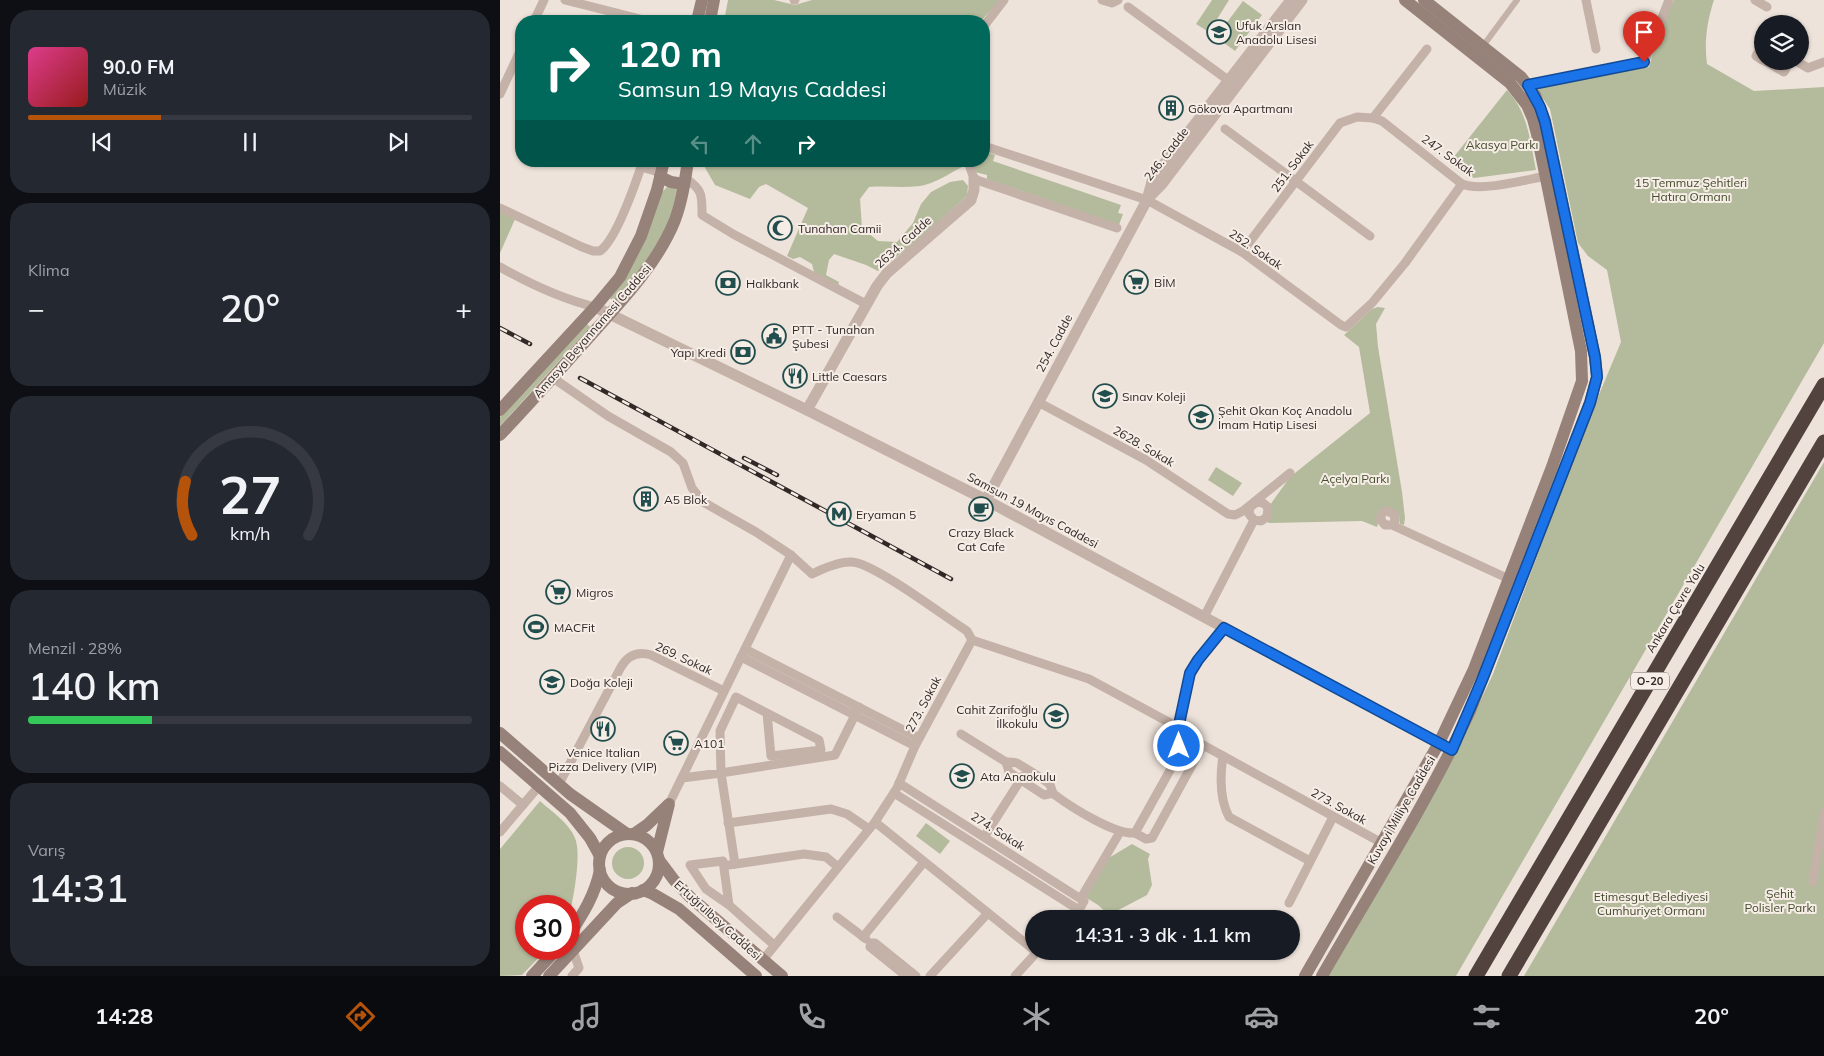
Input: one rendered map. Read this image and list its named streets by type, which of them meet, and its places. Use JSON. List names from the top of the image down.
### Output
{
  "streets": {
    "highway": ["Ankara Çevre Yolu", "O-20"],
    "main road": ["Amasya Beyannamesi Caddesi", "Kuvayi Milliye Caddesi", "Ertuğrulbey Caddesi"],
    "street": [
      "246. Cadde",
      "247. Sokak",
      "251. Sokak",
      "2634. Cadde",
      "252. Sokak",
      "254. Cadde",
      "2628. Sokak",
      "Samsun 19 Mayıs Caddesi",
      "269. Sokak",
      "273. Sokak",
      "274. Sokak"
    ]
  },
  "crossings": [
    ["246. Cadde", "252. Sokak"],
    ["246. Cadde", "254. Cadde"],
    ["247. Sokak", "251. Sokak"],
    ["247. Sokak", "252. Sokak"],
    ["247. Sokak", "Kuvayi Milliye Caddesi"],
    ["251. Sokak", "252. Sokak"],
    ["2634. Cadde", "Samsun 19 Mayıs Caddesi"],
    ["252. Sokak", "254. Cadde"],
    ["Amasya Beyannamesi Caddesi", "Samsun 19 Mayıs Caddesi"],
    ["254. Cadde", "2628. Sokak"],
    ["254. Cadde", "Samsun 19 Mayıs Caddesi"],
    ["Samsun 19 Mayıs Caddesi", "Kuvayi Milliye Caddesi"],
    ["273. Sokak", "Kuvayi Milliye Caddesi"],
    ["273. Sokak", "274. Sokak"],
    ["273. Sokak", "Ertuğrulbey Caddesi"]
  ],
  "parks": [
    "Akasya Parkı",
    "15 Temmuz Şehitleri Hatıra Ormanı",
    "Açelya Parkı",
    "Şehit Polisler Parkı",
    "Etimesgut Belediyesi Cumhuriyet Ormanı"
  ],
  "places": {
    "school or university": [
      "Ufuk Arslan Anadolu Lisesi",
      "Sınav Koleji",
      "Şehit Okan Koç Anadolu İmam Hatip Lisesi",
      "Doğa Koleji",
      "Cahit Zarifoğlu İlkokulu",
      "Ata Anaokulu"
    ],
    "building": ["Gökova Apartmanı", "A5 Blok"],
    "mosque": ["Tunahan Camii"],
    "supermarket": ["BİM", "Migros", "A101"],
    "bank": ["Halkbank", "Yapı Kredi"],
    "public building": ["PTT - Tunahan Şubesi"],
    "restaurant": ["Little Caesars", "Venice Italian Pizza Delivery (VIP)"],
    "cafe": ["Crazy Black Cat Cafe"],
    "metro station": ["Eryaman 5"],
    "sports": ["MACFit"]
  },
  "page": {
    "turn": ["120 m", "Samsun 19 Mayıs Caddesi"],
    "song": ["90.0 FM", "Müzik"],
    "tile": [
      "Klima",
      ["Menzil · 28%", "140 km"],
      ["Varış", "14:31"]
    ],
    "heat": ["−", "20°", "+"],
    "limit": "30",
    "trip": "14:31 · 3 dk · 1.1 km",
    "tabs": ["14:28", "20°"],
    "gauge": ["27", "km/h"]
  }
}
